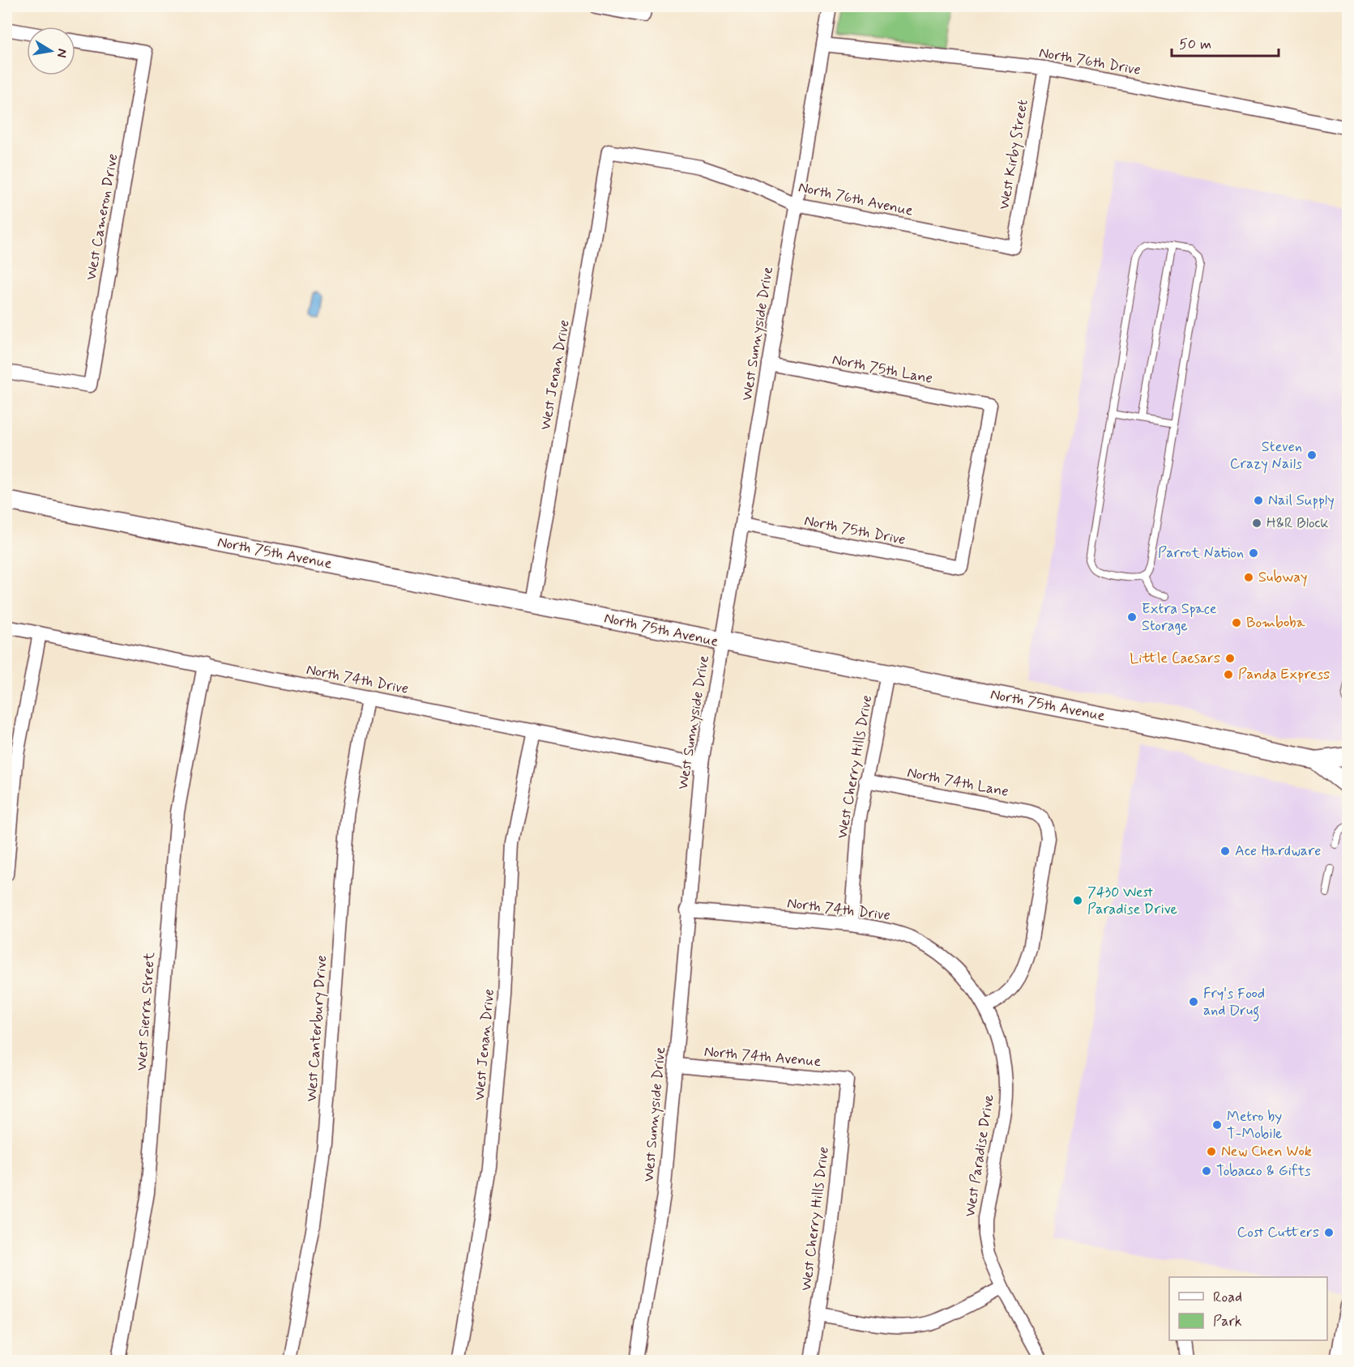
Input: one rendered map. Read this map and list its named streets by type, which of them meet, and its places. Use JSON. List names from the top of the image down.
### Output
{
  "streets": {
    "main road": ["North 75th Avenue"],
    "street": [
      "North 76th Drive",
      "West Kirby Street",
      "North 76th Avenue",
      "West Cameron Drive",
      "West Sunnyside Drive",
      "North 75th Lane",
      "West Jenan Drive",
      "North 75th Drive",
      "North 74th Drive",
      "West Cherry Hills Drive",
      "North 74th Lane",
      "West Sierra Street",
      "West Canterbury Drive",
      "North 74th Avenue",
      "West Paradise Drive"
    ]
  },
  "crossings": [
    ["North 76th Drive", "West Kirby Street"],
    ["North 76th Drive", "West Sunnyside Drive"],
    ["West Kirby Street", "North 76th Avenue"],
    ["North 76th Avenue", "West Sunnyside Drive"],
    ["North 76th Avenue", "West Jenan Drive"],
    ["West Sunnyside Drive", "North 75th Lane"],
    ["West Sunnyside Drive", "North 75th Drive"],
    ["West Sunnyside Drive", "North 75th Avenue"],
    ["West Sunnyside Drive", "North 74th Drive"],
    ["West Sunnyside Drive", "North 74th Avenue"],
    ["North 75th Lane", "North 75th Drive"],
    ["West Jenan Drive", "North 75th Avenue"],
    ["West Jenan Drive", "North 74th Drive"],
    ["North 75th Avenue", "West Cherry Hills Drive"],
    ["North 74th Drive", "West Cherry Hills Drive"],
    ["North 74th Drive", "North 74th Lane"],
    ["North 74th Drive", "West Sierra Street"],
    ["North 74th Drive", "West Canterbury Drive"],
    ["North 74th Drive", "West Paradise Drive"],
    ["West Cherry Hills Drive", "North 74th Lane"],
    ["West Cherry Hills Drive", "North 74th Avenue"],
    ["North 74th Lane", "West Paradise Drive"]
  ],
  "places": [
    "Steven Crazy Nails",
    "Nail Supply",
    "H&R Block",
    "Parrot Nation",
    "Subway",
    "Extra Space Storage",
    "Bomboba",
    "Little Caesars",
    "Panda Express",
    "Ace Hardware",
    "7430 West Paradise Drive",
    "Fry's Food and Drug",
    "Metro by T-Mobile",
    "New Chen Wok",
    "Tobacco & Gifts",
    "Cost Cutters"
  ],
  "legend": ["Road", "Park"],
  "scale_bar": "50 m",
  "north": "right"
}
